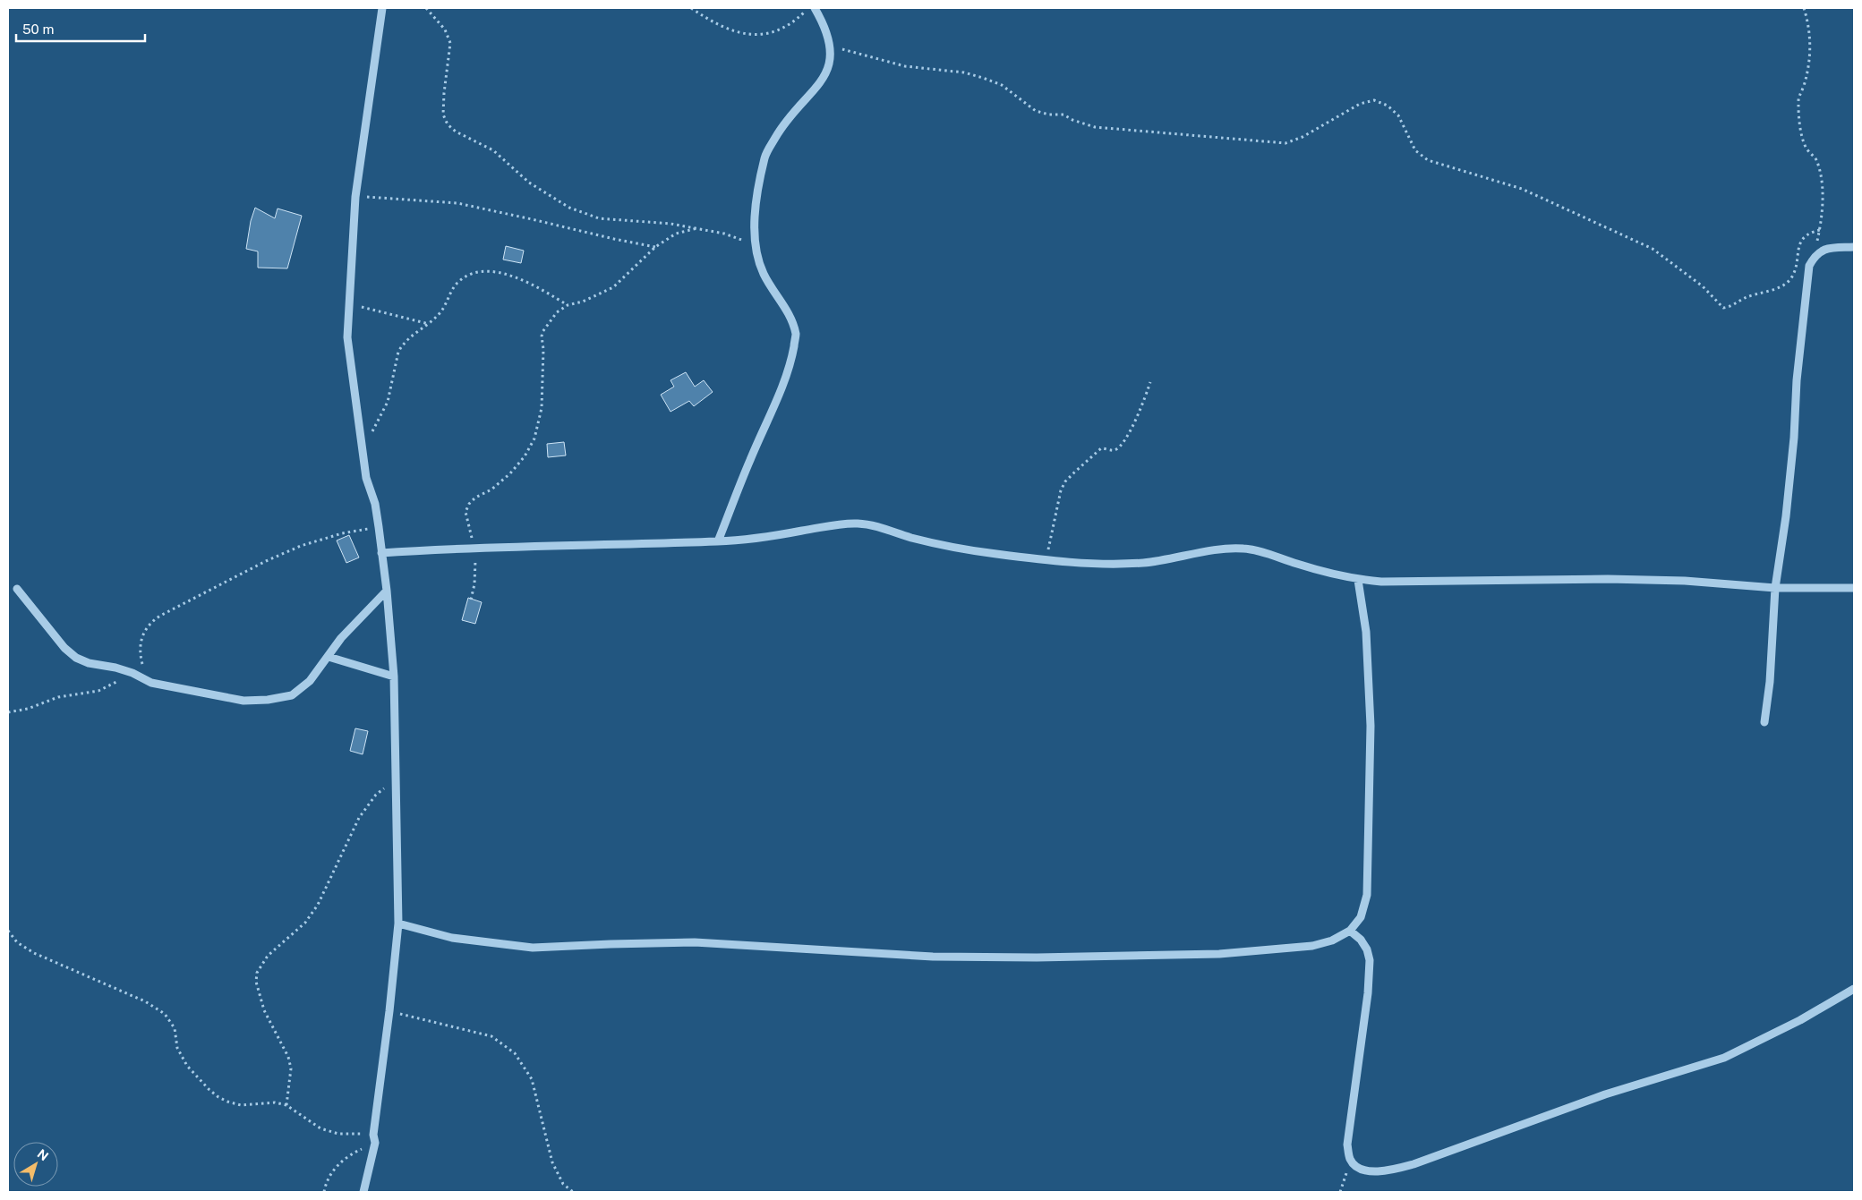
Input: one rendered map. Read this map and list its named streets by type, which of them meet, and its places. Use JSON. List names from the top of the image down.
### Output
{
  "scale_bar": "50 m",
  "north": "top right"
}
